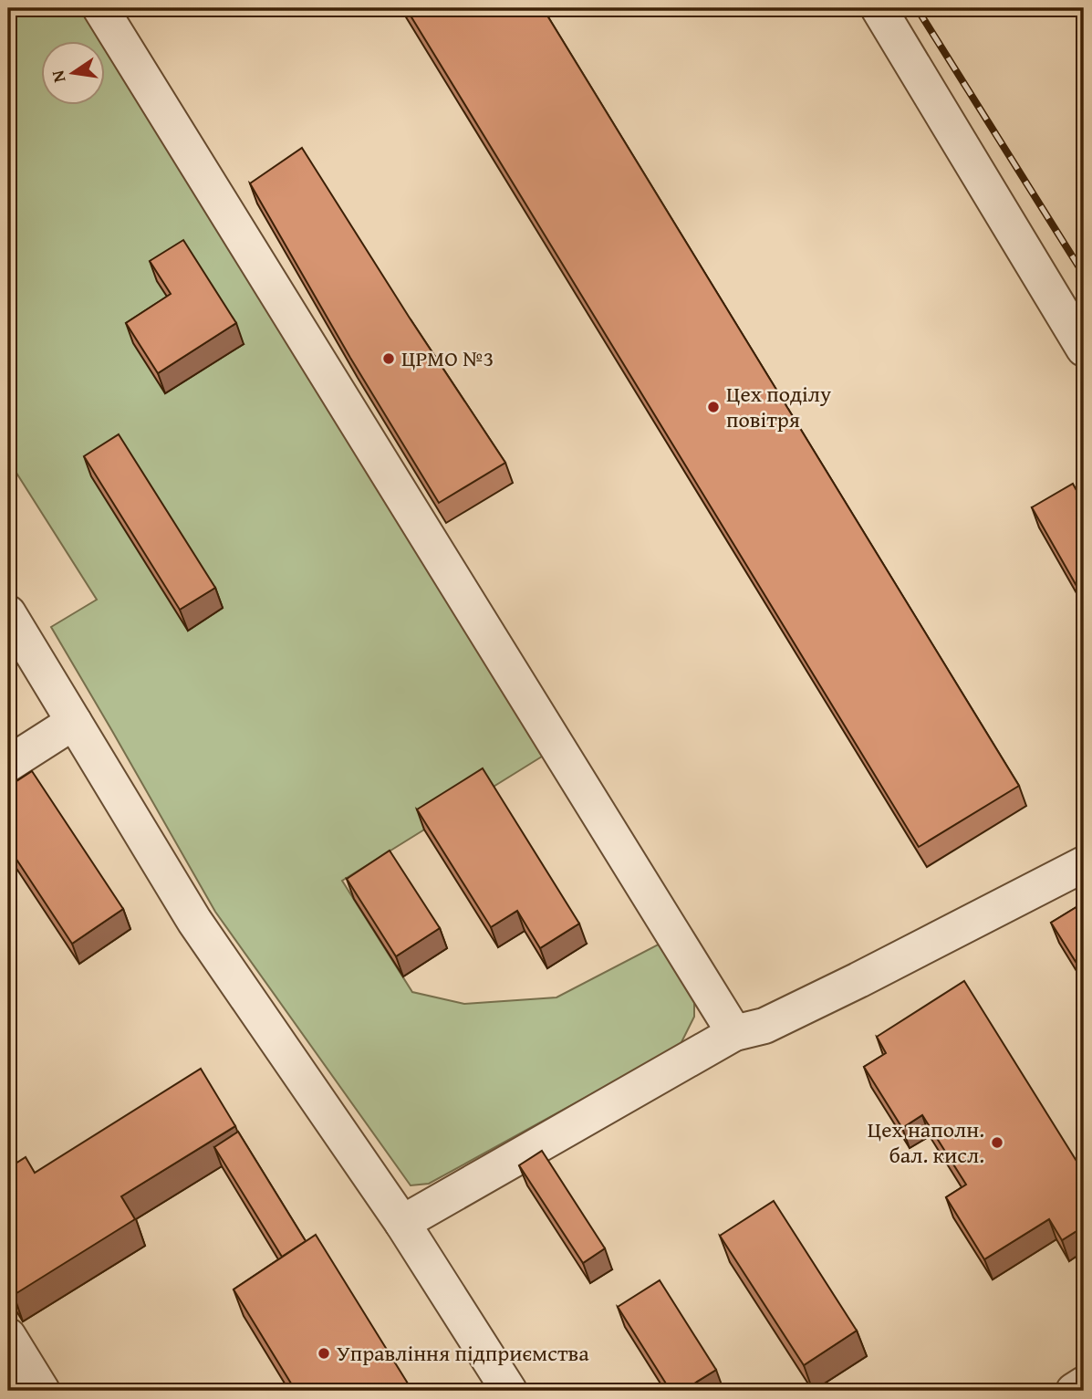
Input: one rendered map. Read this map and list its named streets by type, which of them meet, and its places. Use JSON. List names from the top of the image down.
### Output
{
  "places": [
    "ЦРМО №3",
    "Цех поділу повітря",
    "Цех наполн. бал. кисл.",
    "Управління підприємства"
  ],
  "north": "left"
}
